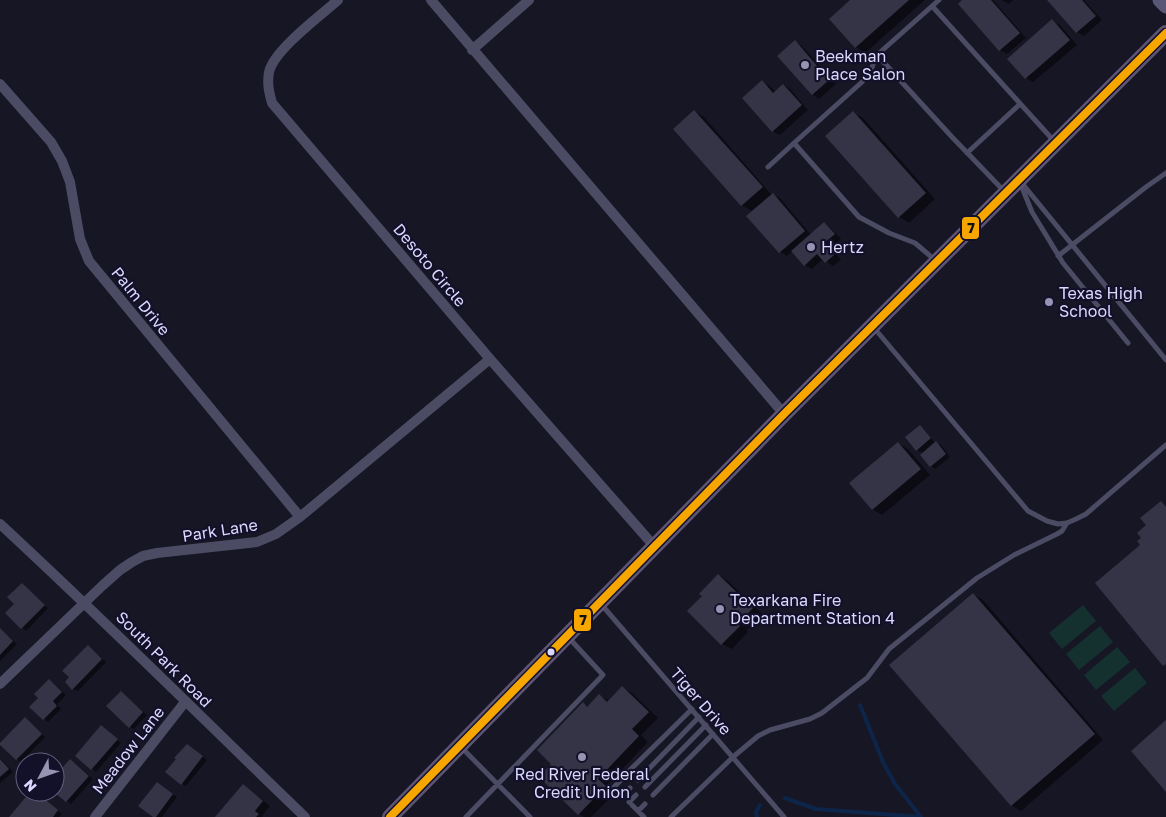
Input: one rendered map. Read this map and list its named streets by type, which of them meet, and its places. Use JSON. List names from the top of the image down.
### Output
{
  "streets": {
    "street": [
      "Desoto Circle",
      "Palm Drive",
      "Park Lane",
      "South Park Road",
      "Meadow Lane"
    ],
    "lane": ["Tiger Drive"]
  },
  "crossings": [
    ["Desoto Circle", "Park Lane"],
    ["Palm Drive", "Park Lane"],
    ["Park Lane", "South Park Road"],
    ["South Park Road", "Meadow Lane"]
  ],
  "places": [
    "Beekman Place Salon",
    "Hertz",
    "Texas High School",
    "Texarkana Fire Department Station 4",
    "Red River Federal Credit Union"
  ],
  "lines": ["transit line 7"],
  "north": "bottom left"
}
